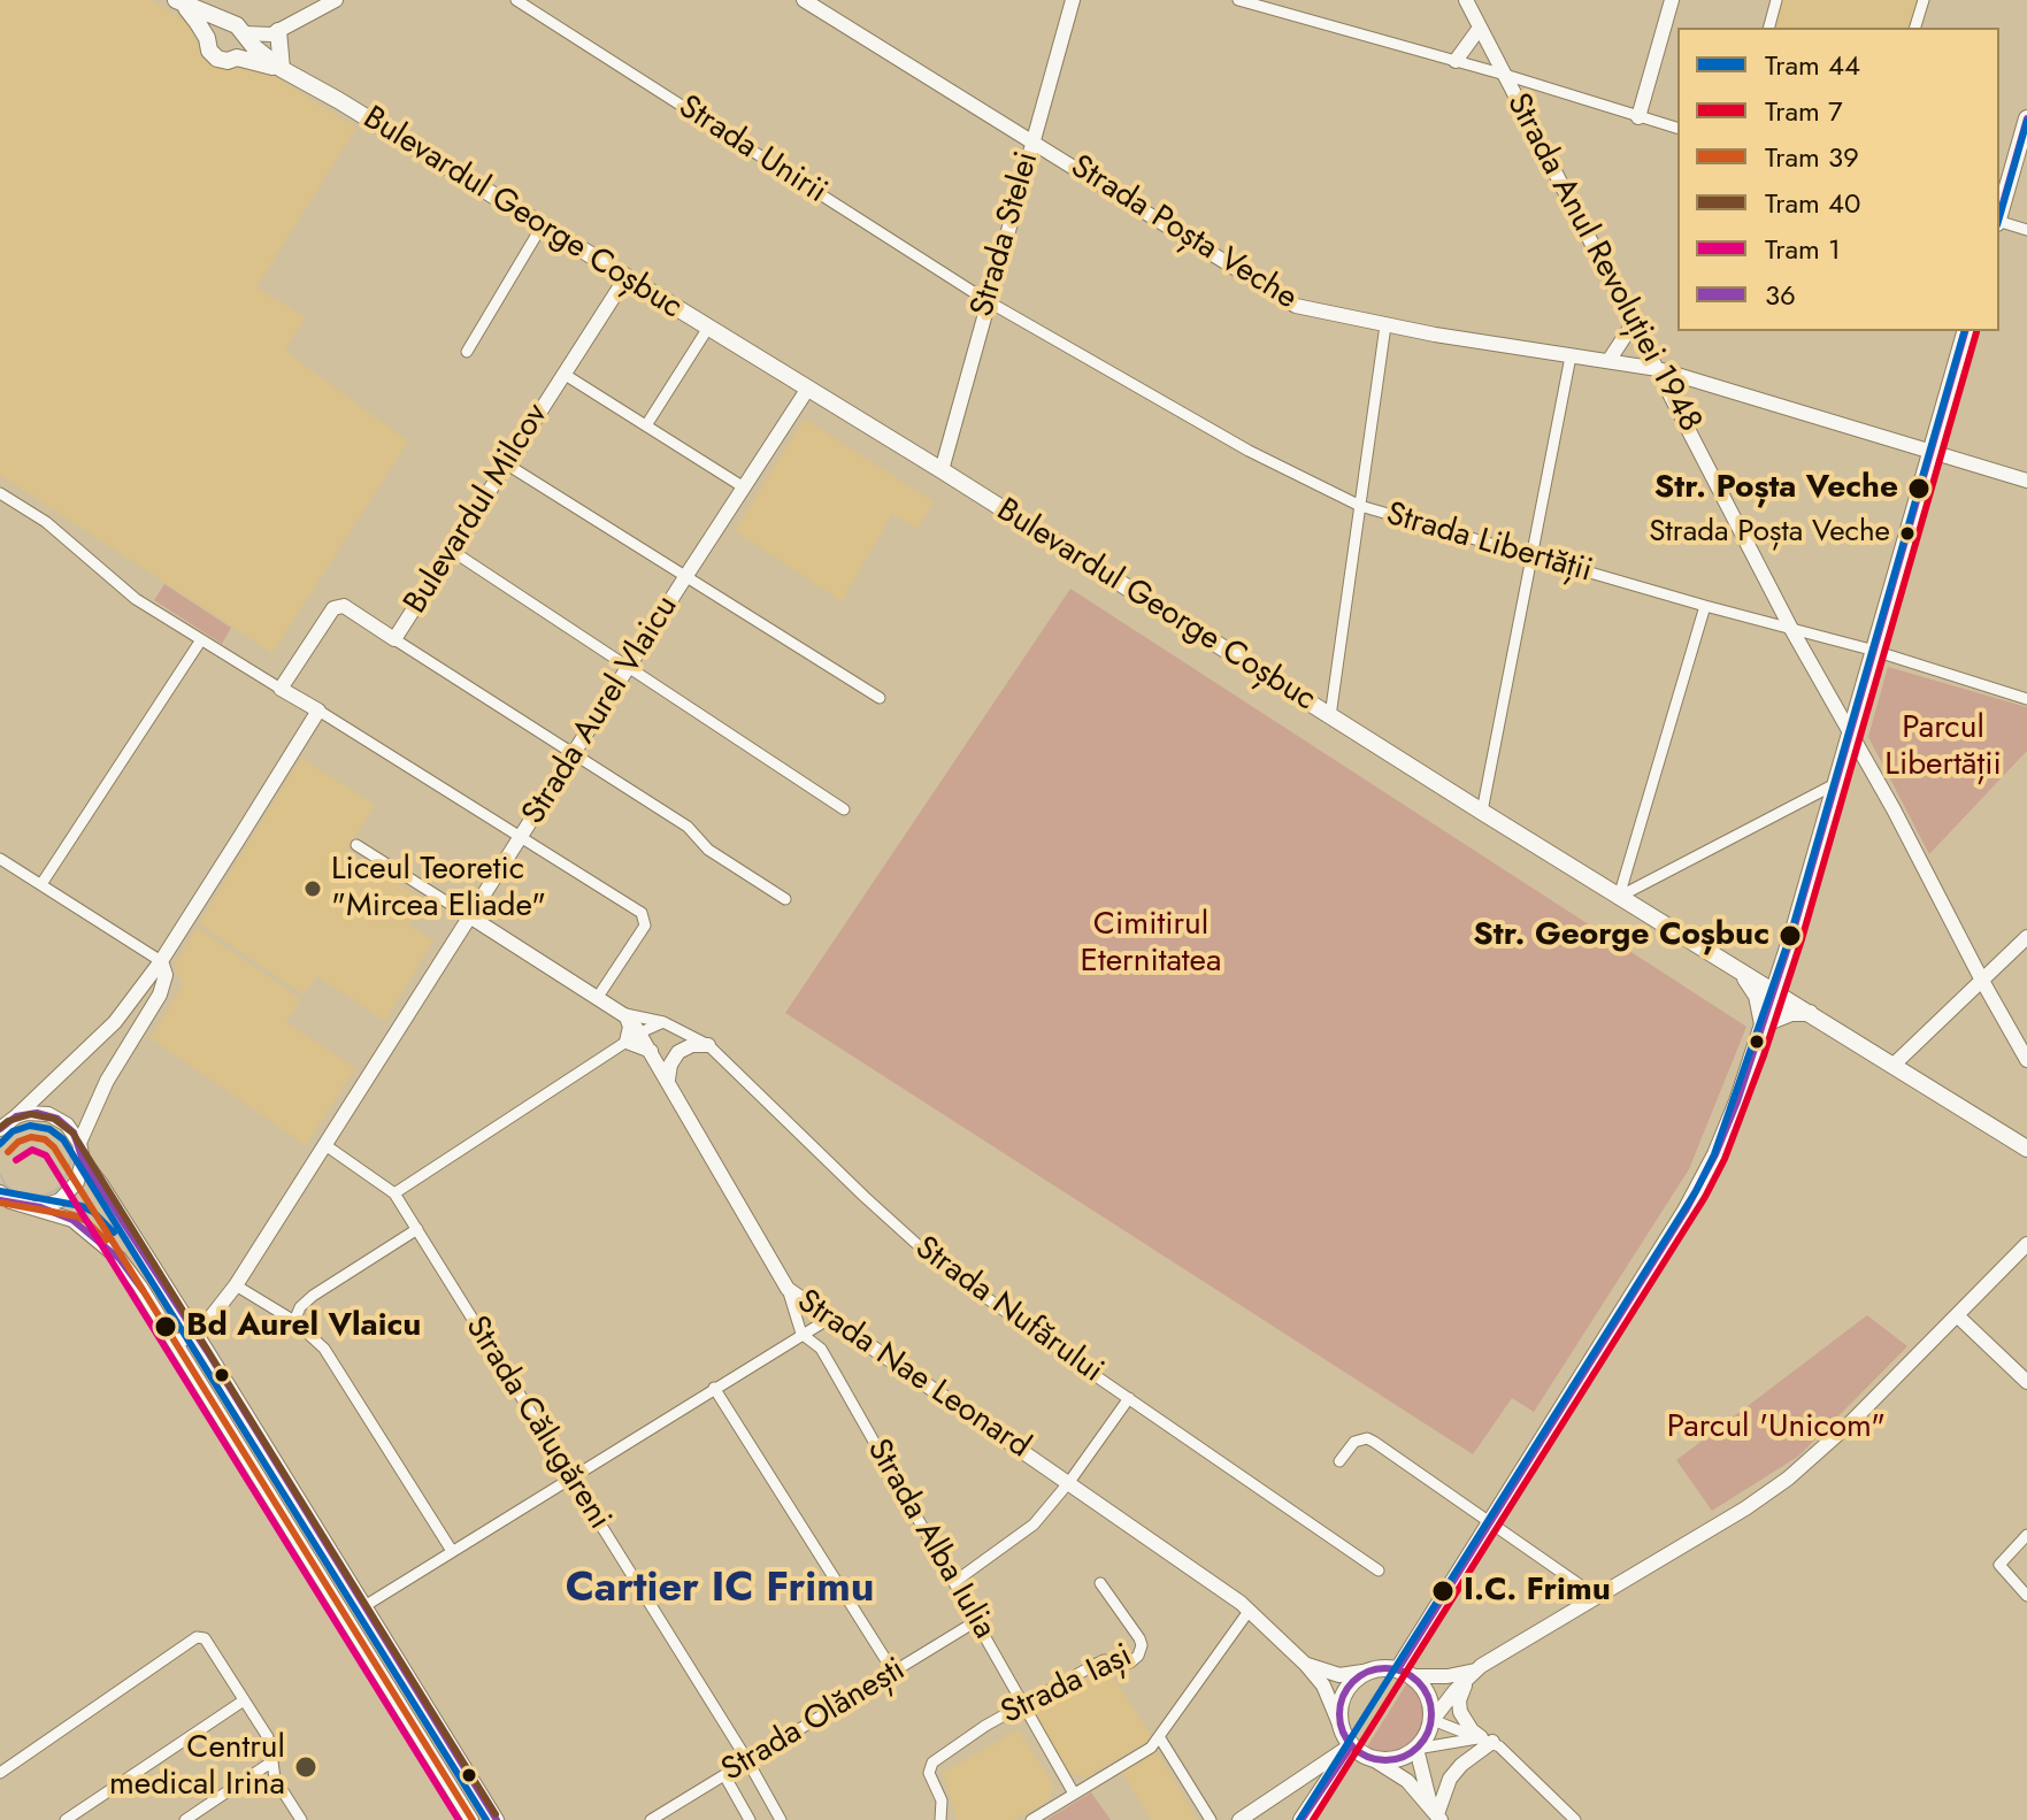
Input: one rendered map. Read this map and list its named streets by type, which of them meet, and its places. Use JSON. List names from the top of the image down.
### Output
{
  "streets": {
    "main road": ["Bulevardul George Coșbuc"],
    "street": [
      "Strada Unirii",
      "Strada Poșta Veche",
      "Strada Stelei",
      "Strada Anul Revoluției 1948",
      "Bulevardul Milcov",
      "Strada Libertății",
      "Strada Aurel Vlaicu",
      "Strada Nufărului",
      "Strada Nae Leonard",
      "Strada Călugăreni",
      "Strada Alba Iulia",
      "Strada Iași",
      "Strada Olănești"
    ]
  },
  "crossings": [
    ["Strada Unirii", "Strada Stelei"],
    ["Strada Unirii", "Strada Libertății"],
    ["Bulevardul George Coșbuc", "Strada Stelei"],
    ["Bulevardul George Coșbuc", "Bulevardul Milcov"],
    ["Bulevardul George Coșbuc", "Strada Aurel Vlaicu"],
    ["Strada Poșta Veche", "Strada Stelei"],
    ["Strada Poșta Veche", "Strada Anul Revoluției 1948"],
    ["Strada Stelei", "Strada Libertății"],
    ["Strada Anul Revoluției 1948", "Strada Libertății"],
    ["Strada Aurel Vlaicu", "Strada Nae Leonard"],
    ["Strada Aurel Vlaicu", "Strada Călugăreni"],
    ["Strada Nufărului", "Strada Nae Leonard"],
    ["Strada Nae Leonard", "Strada Alba Iulia"],
    ["Strada Călugăreni", "Strada Olănești"],
    ["Strada Alba Iulia", "Strada Iași"],
    ["Strada Alba Iulia", "Strada Olănești"]
  ],
  "districts": ["Cartier IC Frimu"],
  "parks": ["Parcul Libertății", "Cimitirul Eternitatea", "Parcul 'Unicom\""],
  "places": [
    "Str. Poșta Veche",
    "Strada Poșta Veche",
    "Liceul Teoretic \"Mircea Eliade\"",
    "Str. George Coșbuc",
    "Bd Aurel Vlaicu",
    "I.C. Frimu",
    "Centrul medical Irina"
  ],
  "lines": [
    "transit line 36",
    "tram line 44",
    "tram line 7",
    "tram line 40",
    "tram line 39",
    "tram line 1"
  ],
  "legend": [
    "Tram 44",
    "Tram 7",
    "Tram 39",
    "Tram 40",
    "Tram 1",
    "36"
  ]
}
